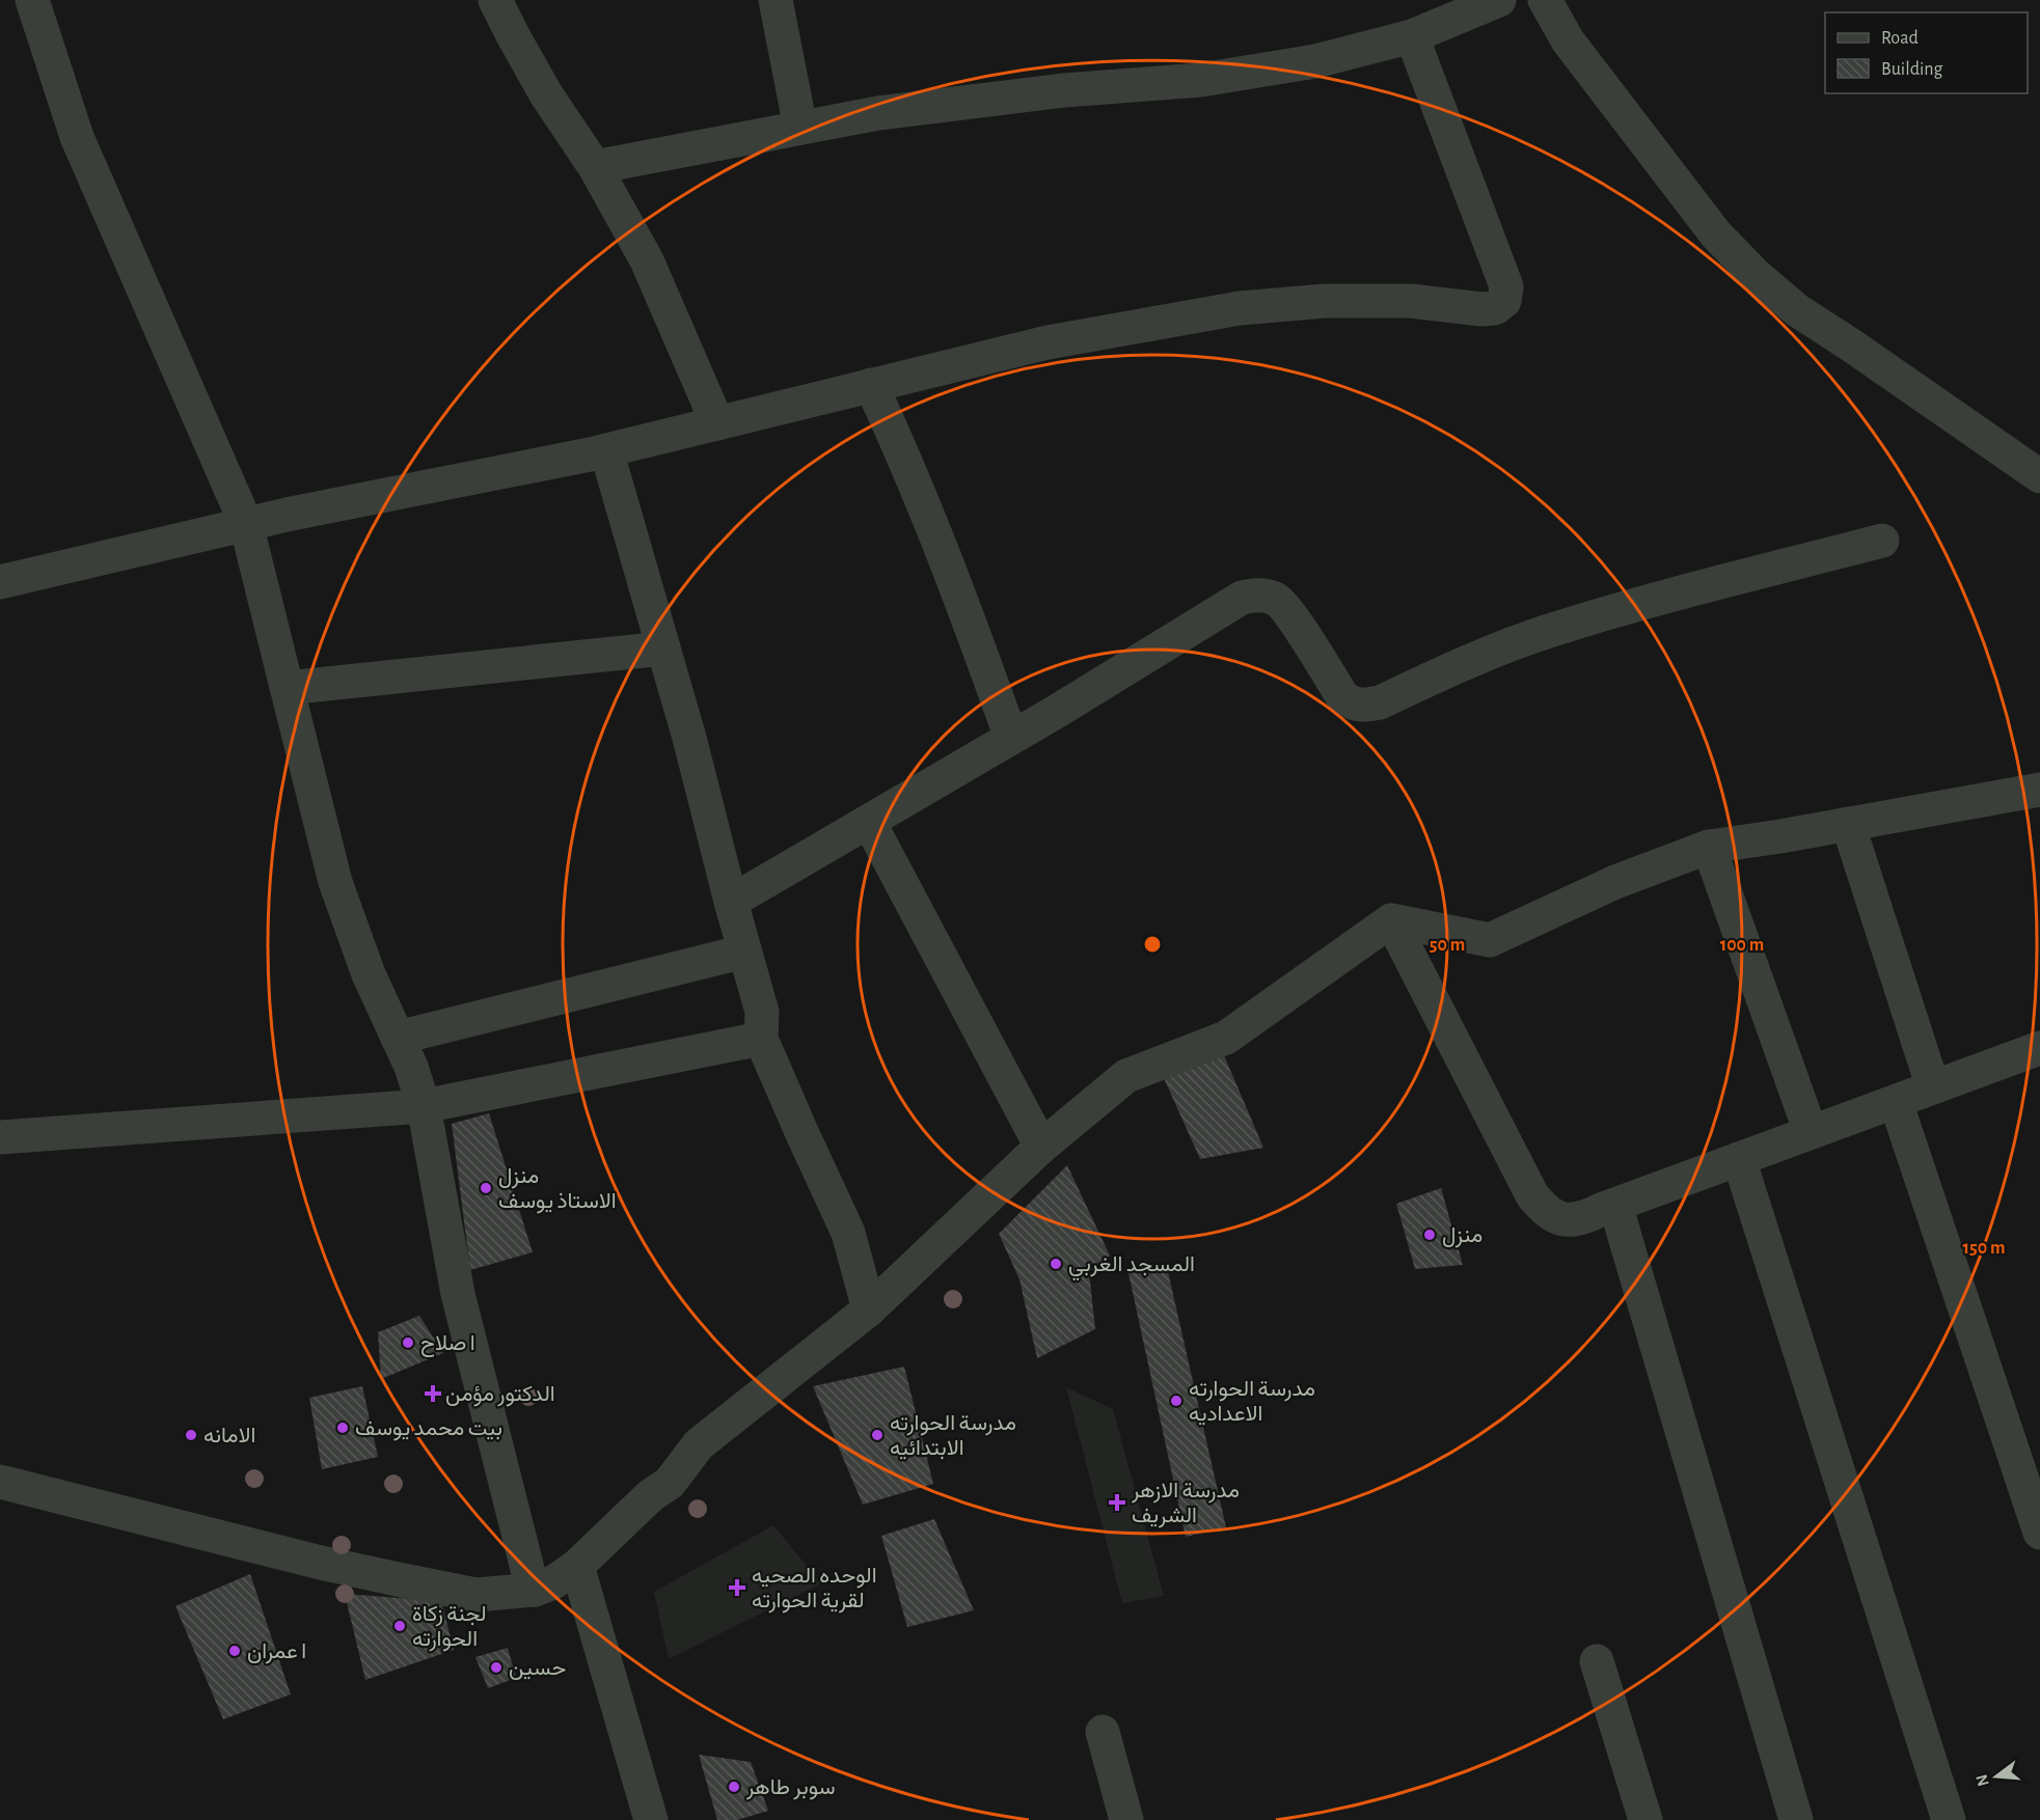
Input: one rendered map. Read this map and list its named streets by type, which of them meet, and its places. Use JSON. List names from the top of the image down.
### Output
{
  "places": {
    "other": [
      "منزل الاستاذ يوسف",
      "منزل",
      "المسجد الغربي",
      "ا صلاح",
      "مدرسة الحوارته الاعداديه",
      "بيت محمد يوسف",
      "الامانه",
      "مدرسة الحوارته الابتدائيه",
      "لجنة زكاة الحوارته",
      "ا عمران",
      "حسين",
      "سوبر طاهر"
    ],
    "health": ["الدكتور مؤمن", "مدرسة الازهر الشريف", "الوحده الصحيه لقرية الحوارته"]
  },
  "legend": ["Road", "Building"],
  "north": "left",
  "rings": ["50 m", "100 m", "150 m"]
}
